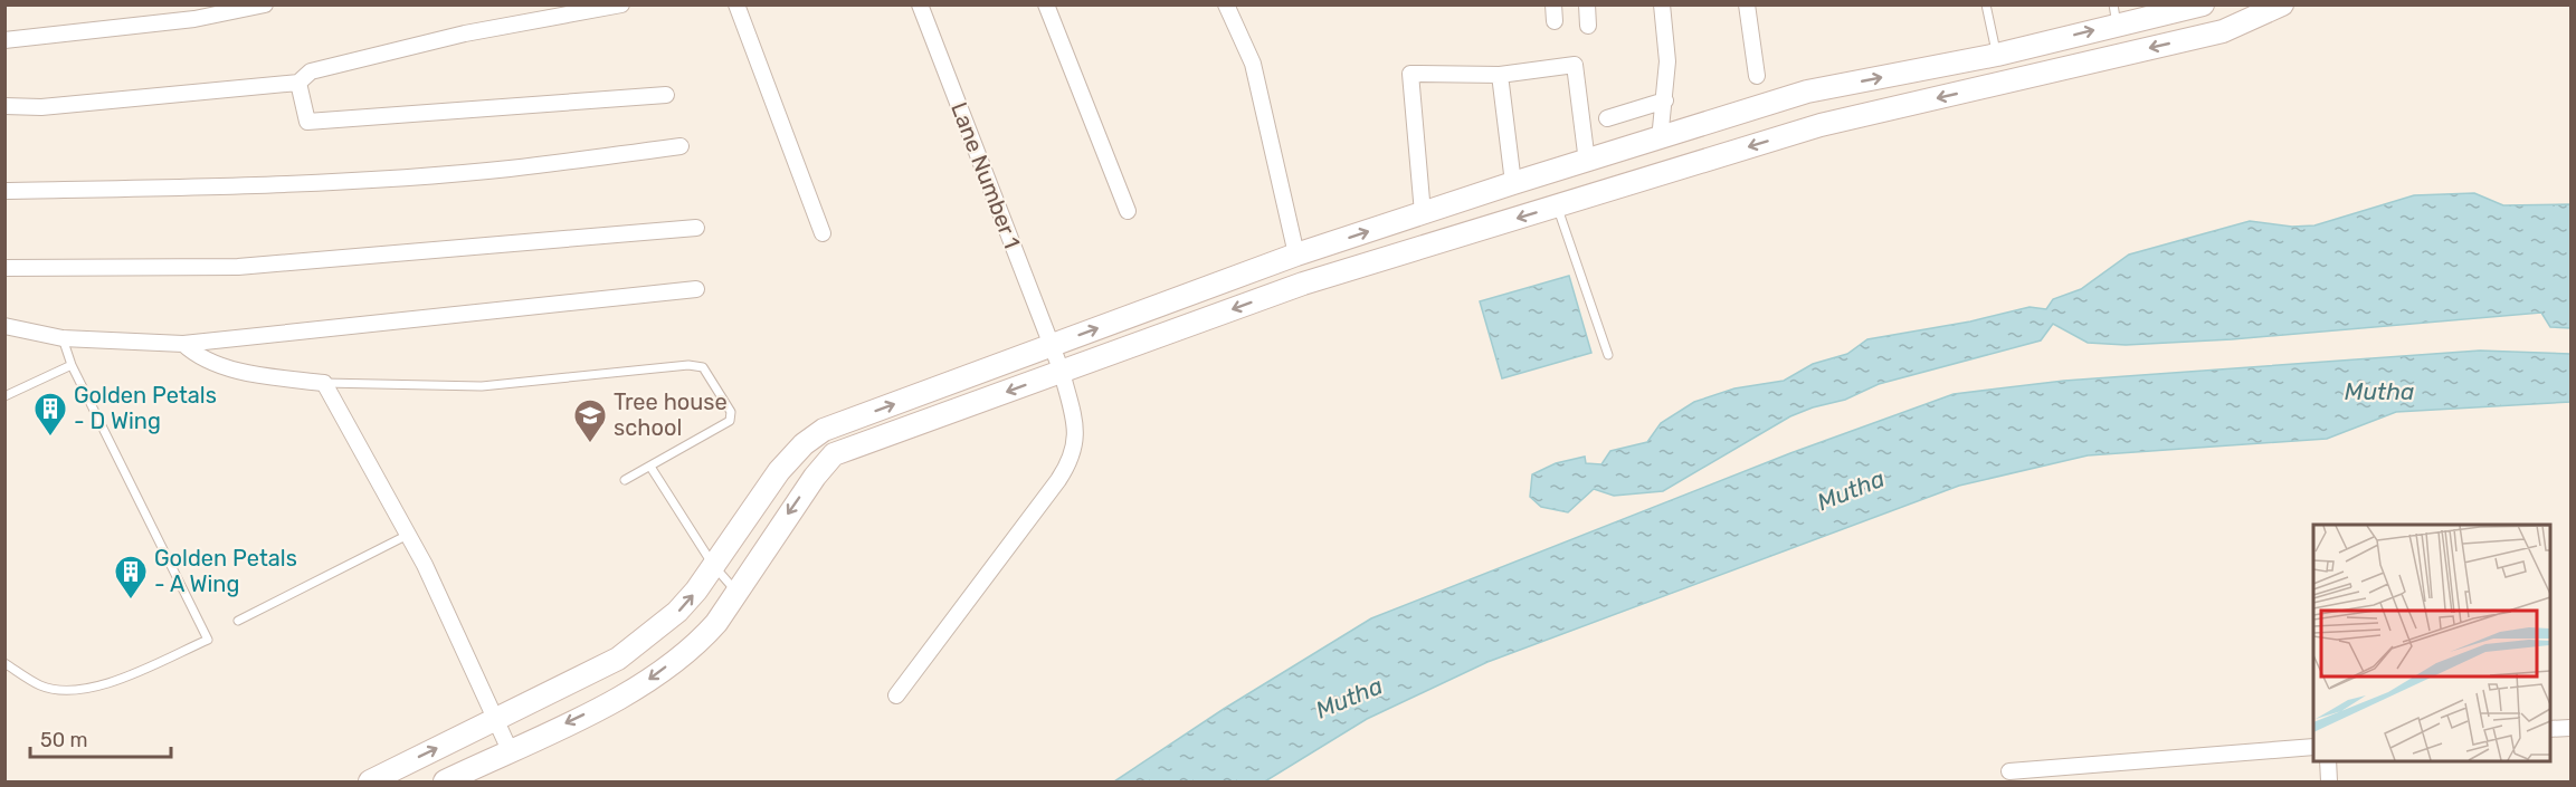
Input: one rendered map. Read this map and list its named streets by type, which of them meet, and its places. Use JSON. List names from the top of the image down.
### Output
{
  "streets": {
    "street": ["Lane Number 1"]
  },
  "water": ["Mutha"],
  "places": {
    "building": ["Golden Petals - D Wing", "Golden Petals - A Wing"],
    "school or university": ["Tree house school"]
  },
  "scale_bar": "50 m"
}
